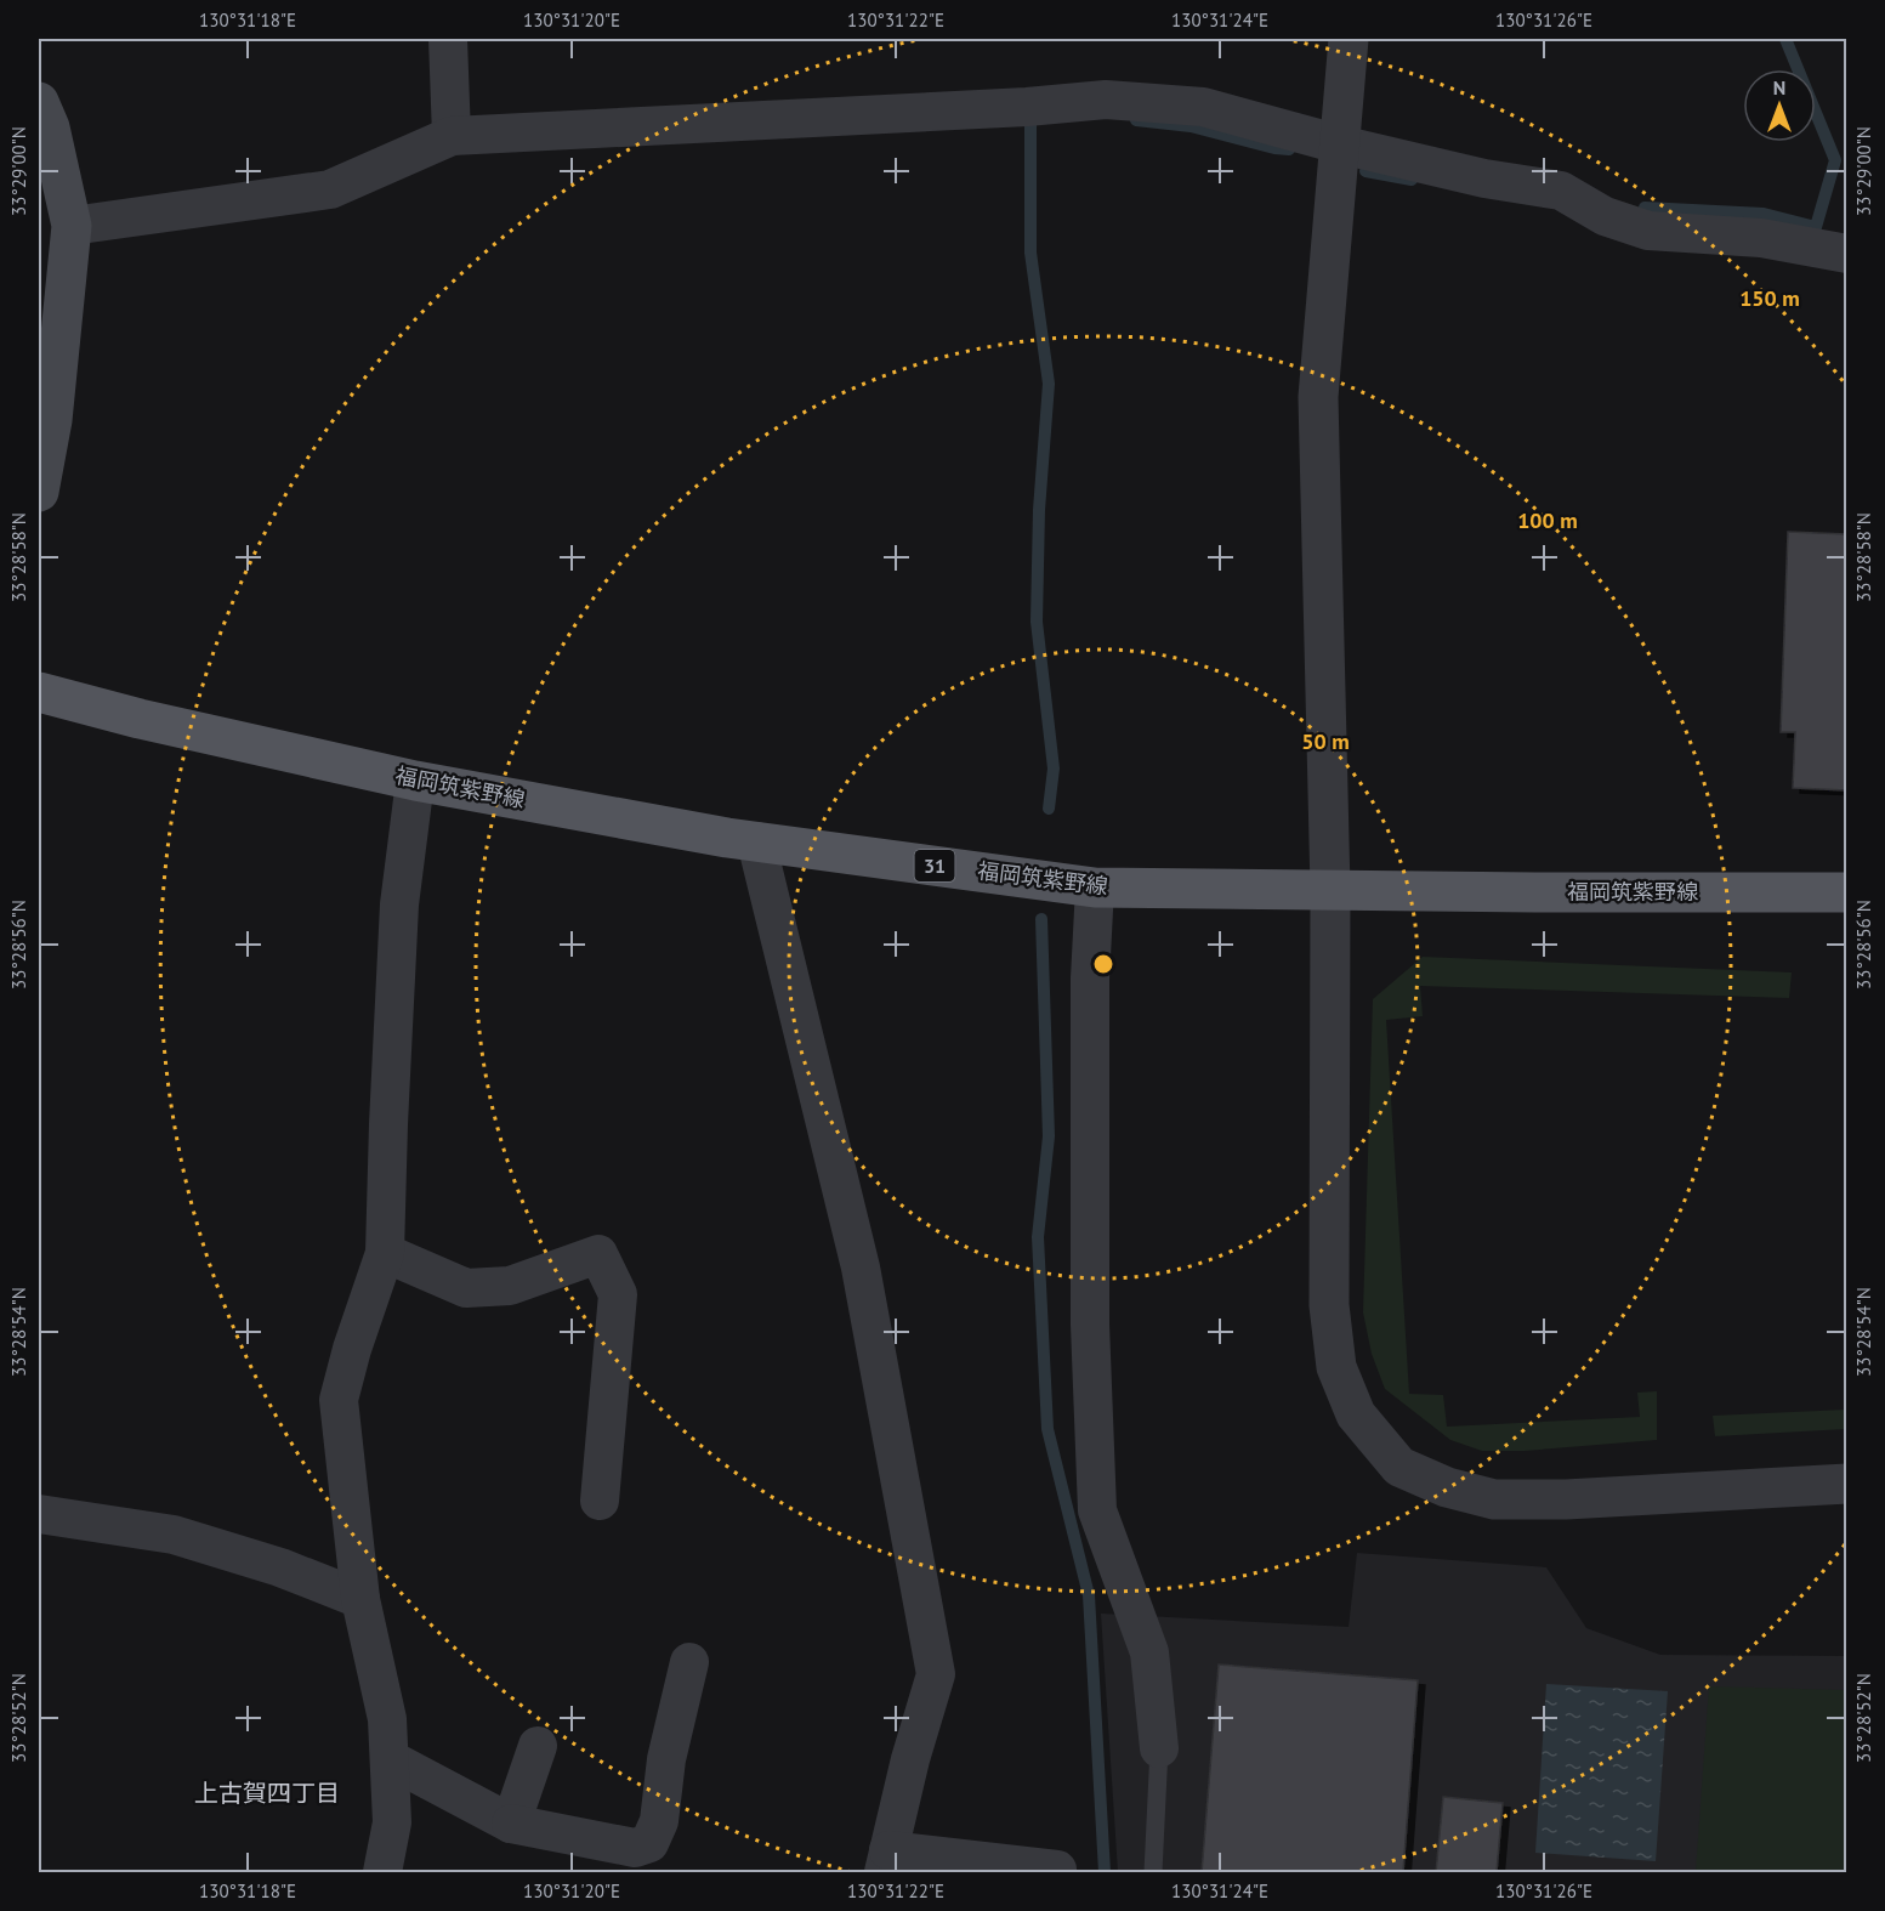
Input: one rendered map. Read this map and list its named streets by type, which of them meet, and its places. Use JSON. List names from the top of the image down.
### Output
{
  "streets": {
    "main road": ["福岡筑紫野線", "31"]
  },
  "districts": ["上古賀四丁目"],
  "north": "top",
  "coordinates": [
    "130°31'18\"E",
    "130°31'20\"E",
    "130°31'22\"E",
    "130°31'24\"E",
    "130°31'26\"E",
    "33°29'00\"N",
    "33°28'58\"N",
    "33°28'56\"N",
    "33°28'54\"N",
    "33°28'52\"N"
  ],
  "rings": ["150 m", "100 m", "50 m"]
}
